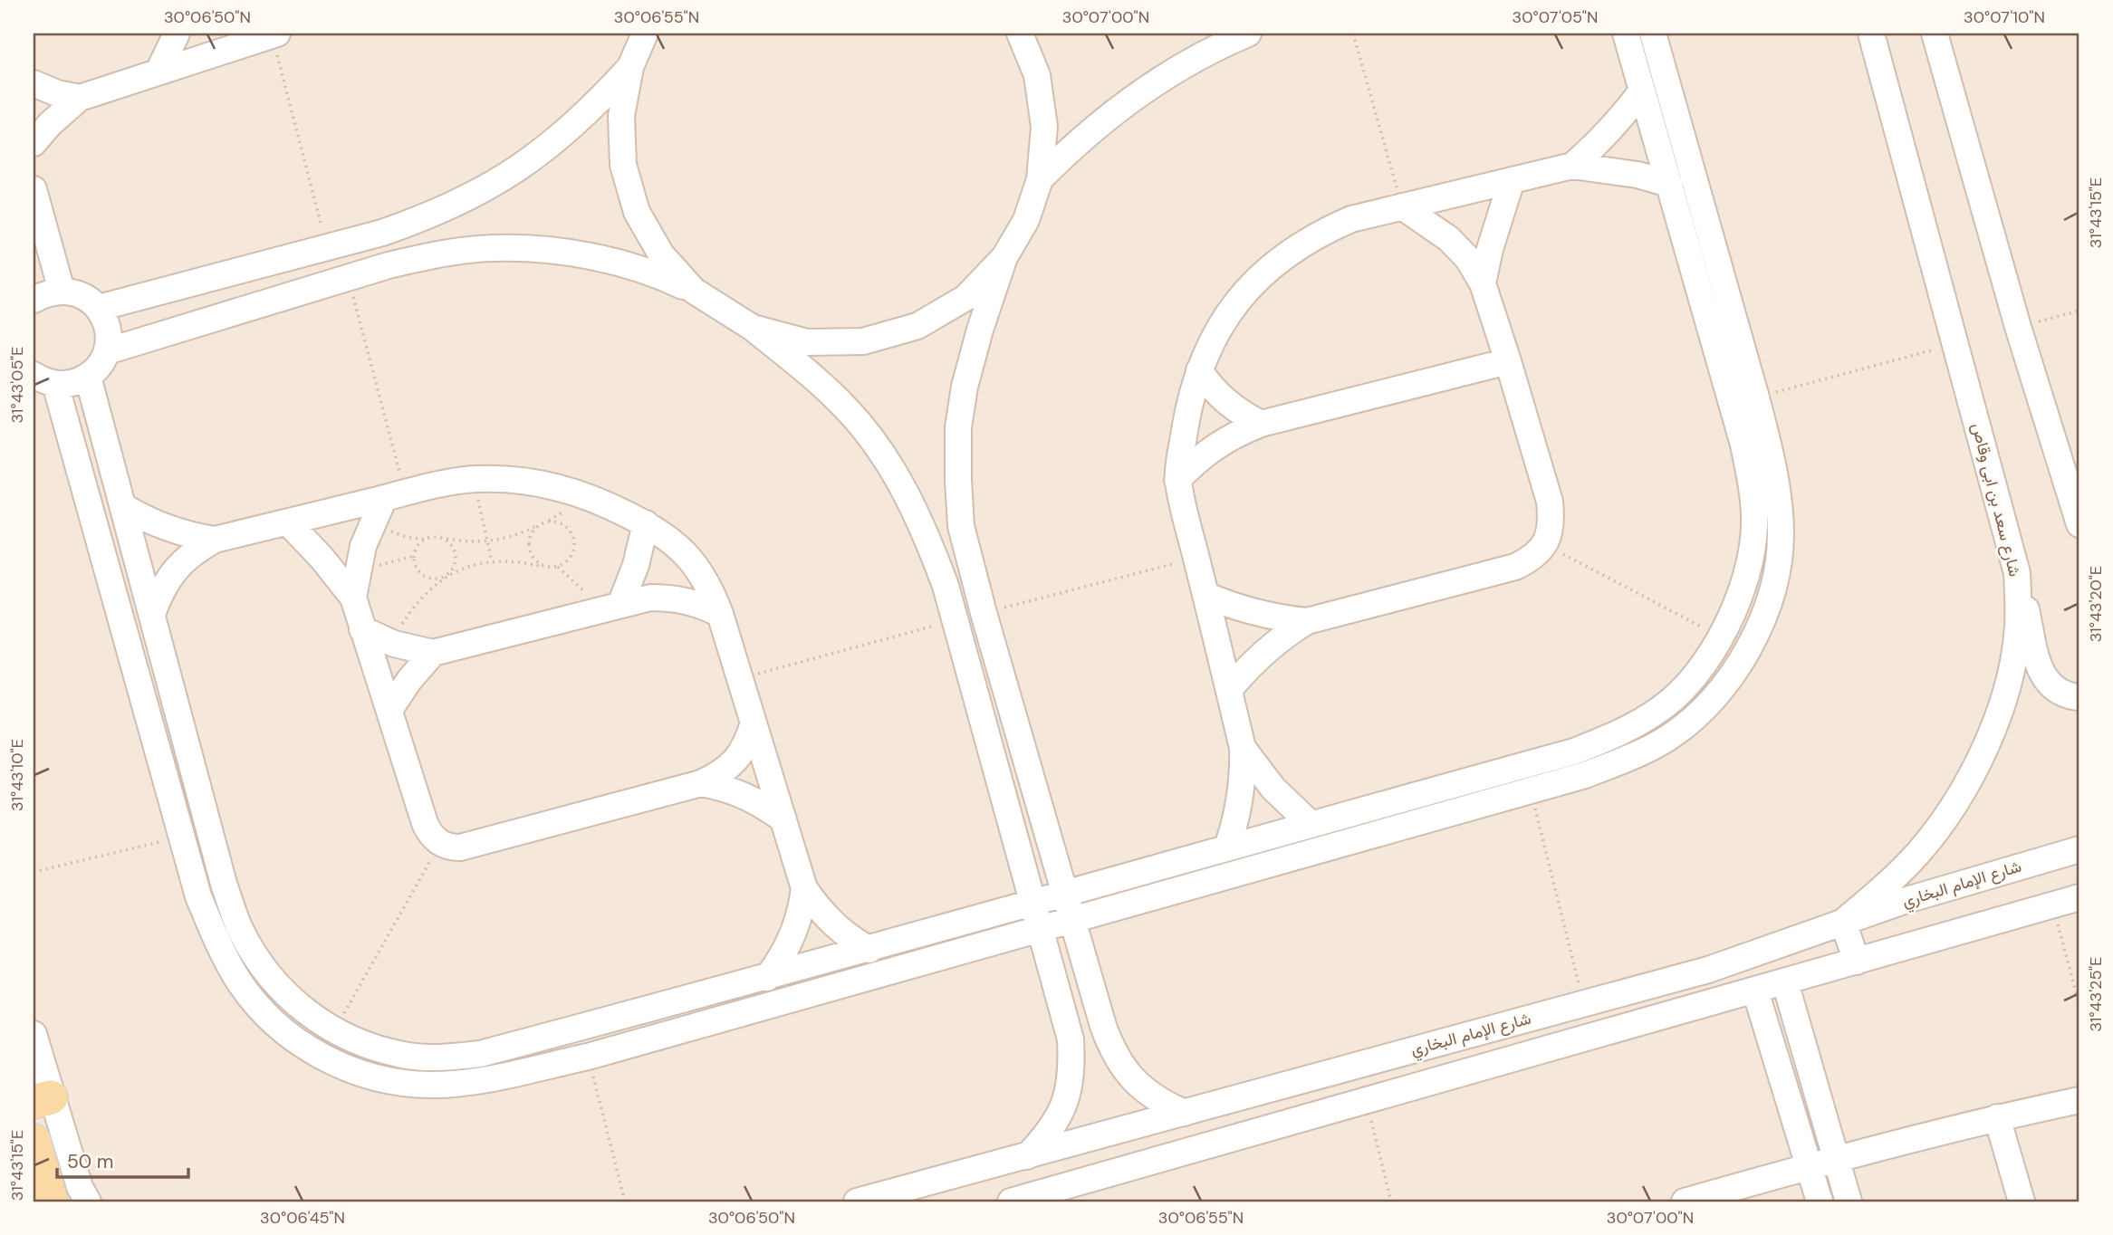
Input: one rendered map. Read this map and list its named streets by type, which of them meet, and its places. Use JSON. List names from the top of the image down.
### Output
{
  "streets": {
    "street": ["شارع سعد بن ابى وقاص", "شارع الإمام البخاري"]
  },
  "crossings": [
    ["شارع سعد بن ابى وقاص", "شارع الإمام البخاري"]
  ],
  "scale_bar": "50 m",
  "coordinates": [
    "30°06'50\"N",
    "30°06'55\"N",
    "30°07'00\"N",
    "30°07'05\"N",
    "30°07'10\"N",
    "31°43'15\"E",
    "31°43'05\"E",
    "31°43'20\"E",
    "31°43'10\"E",
    "31°43'25\"E",
    "30°06'45\"N"
  ]
}
